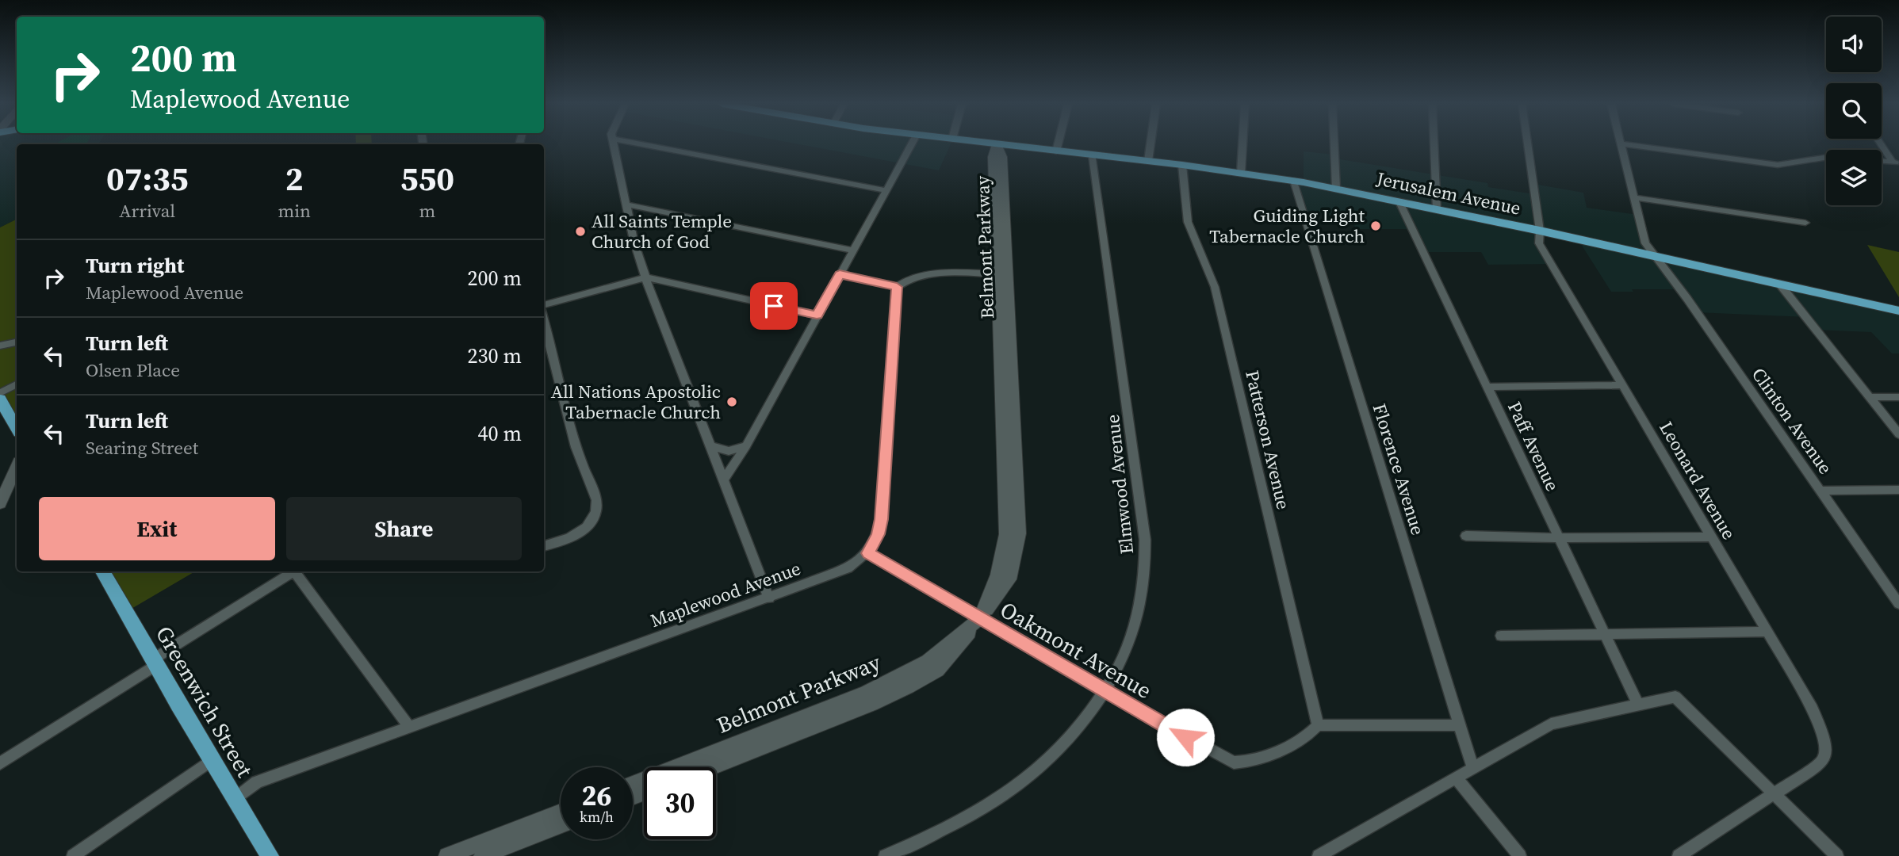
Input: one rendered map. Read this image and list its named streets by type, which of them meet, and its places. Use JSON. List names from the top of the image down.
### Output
{
  "streets": {
    "main road": ["Jerusalem Avenue", "Greenwich Street"],
    "street": [
      "Belmont Parkway",
      "Clinton Avenue",
      "Patterson Avenue",
      "Paff Avenue",
      "Florence Avenue",
      "Leonard Avenue",
      "Elmwood Avenue",
      "Maplewood Avenue",
      "Oakmont Avenue"
    ]
  },
  "crossings": [
    ["Jerusalem Avenue", "Belmont Parkway"],
    ["Jerusalem Avenue", "Clinton Avenue"],
    ["Jerusalem Avenue", "Patterson Avenue"],
    ["Jerusalem Avenue", "Paff Avenue"],
    ["Jerusalem Avenue", "Florence Avenue"],
    ["Jerusalem Avenue", "Leonard Avenue"],
    ["Jerusalem Avenue", "Elmwood Avenue"],
    ["Belmont Parkway", "Oakmont Avenue"],
    ["Patterson Avenue", "Oakmont Avenue"],
    ["Elmwood Avenue", "Oakmont Avenue"],
    ["Maplewood Avenue", "Oakmont Avenue"],
    ["Maplewood Avenue", "Greenwich Street"]
  ],
  "places": ["Guiding Light Tabernacle Church", "All Saints Temple Church of God", "All Nations Apostolic Tabernacle Church"],
  "page": {
    "turn": ["200 m", "Maplewood Avenue"],
    "eta": [
      "07:35",
      "Arrival",
      "2",
      "min",
      "550",
      "m"
    ],
    "list": [
      {
        "name": "Turn right",
        "note": "Maplewood Avenue",
        "value": "200 m"
      },
      {
        "name": "Turn left",
        "note": "Olsen Place",
        "value": "230 m"
      },
      {
        "name": "Turn left",
        "note": "Searing Street",
        "value": "40 m"
      }
    ],
    "buttons": ["Exit", "Share"],
    "speed": "26 km/h",
    "limit": "30"
  }
}
